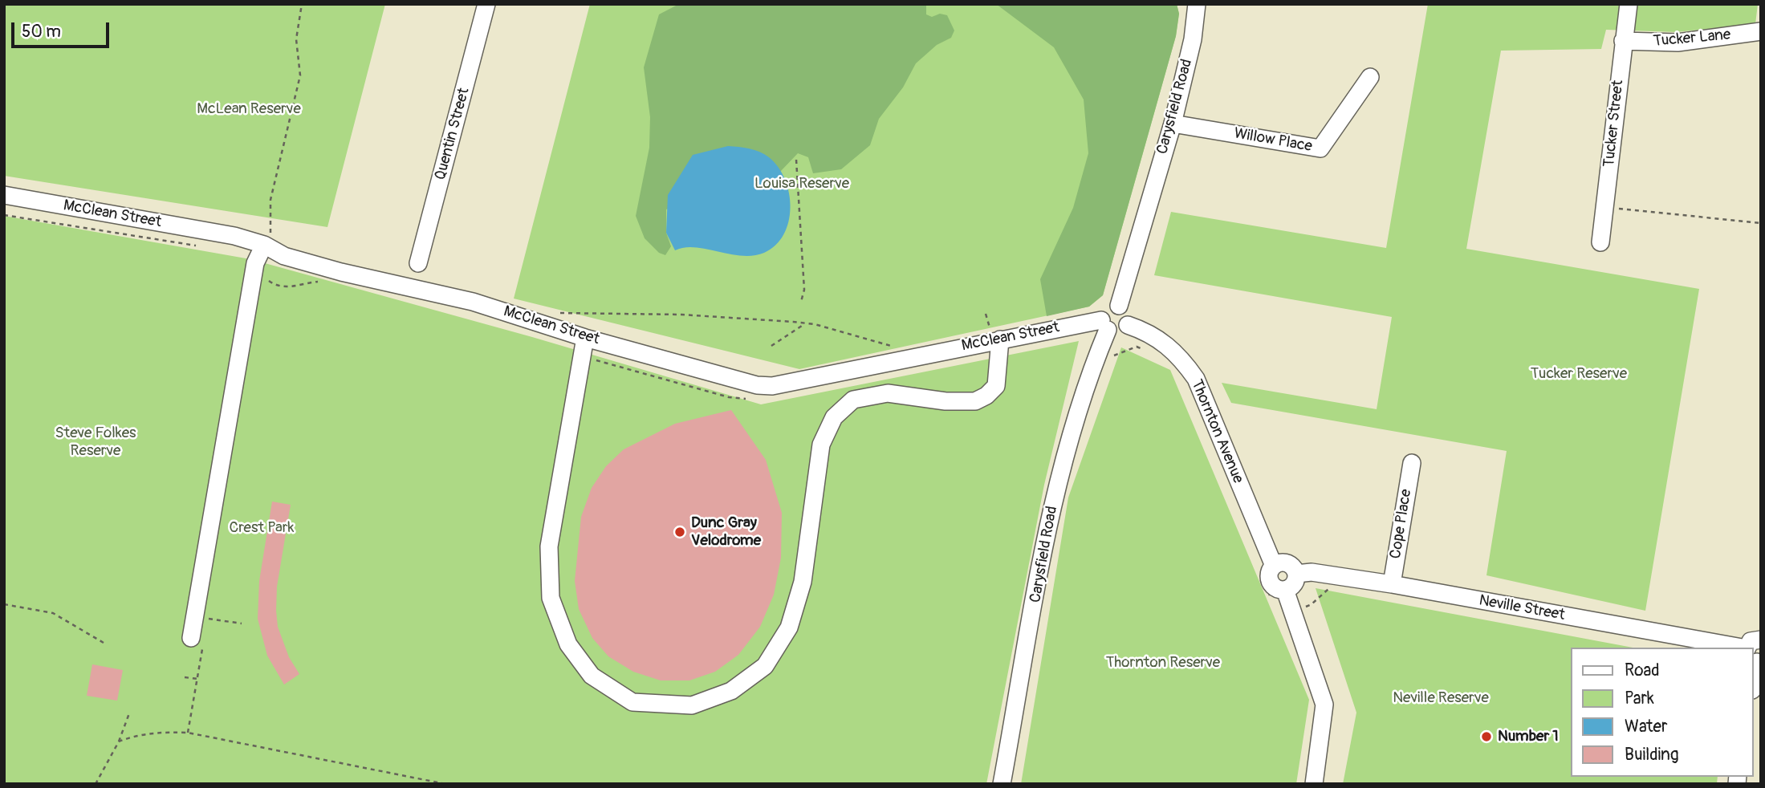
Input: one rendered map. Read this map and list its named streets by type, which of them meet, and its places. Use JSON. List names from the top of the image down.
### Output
{
  "streets": {
    "street": [
      "Tucker Lane",
      "Carysfield Road",
      "Tucker Street",
      "Quentin Street",
      "Willow Place",
      "McClean Street",
      "Thornton Avenue",
      "Cope Place",
      "Neville Street"
    ]
  },
  "crossings": [
    ["Tucker Lane", "Tucker Street"],
    ["Carysfield Road", "Willow Place"],
    ["Carysfield Road", "McClean Street"],
    ["Carysfield Road", "Thornton Avenue"],
    ["McClean Street", "Thornton Avenue"],
    ["Thornton Avenue", "Neville Street"],
    ["Cope Place", "Neville Street"]
  ],
  "parks": [
    "McLean Reserve",
    "Louisa Reserve",
    "Tucker Reserve",
    "Steve Folkes Reserve",
    "Crest Park",
    "Thornton Reserve",
    "Neville Reserve"
  ],
  "places": ["Dunc Gray Velodrome", "Number 1"],
  "legend": [
    "Road",
    "Park",
    "Water",
    "Building"
  ],
  "scale_bar": "50 m"
}
